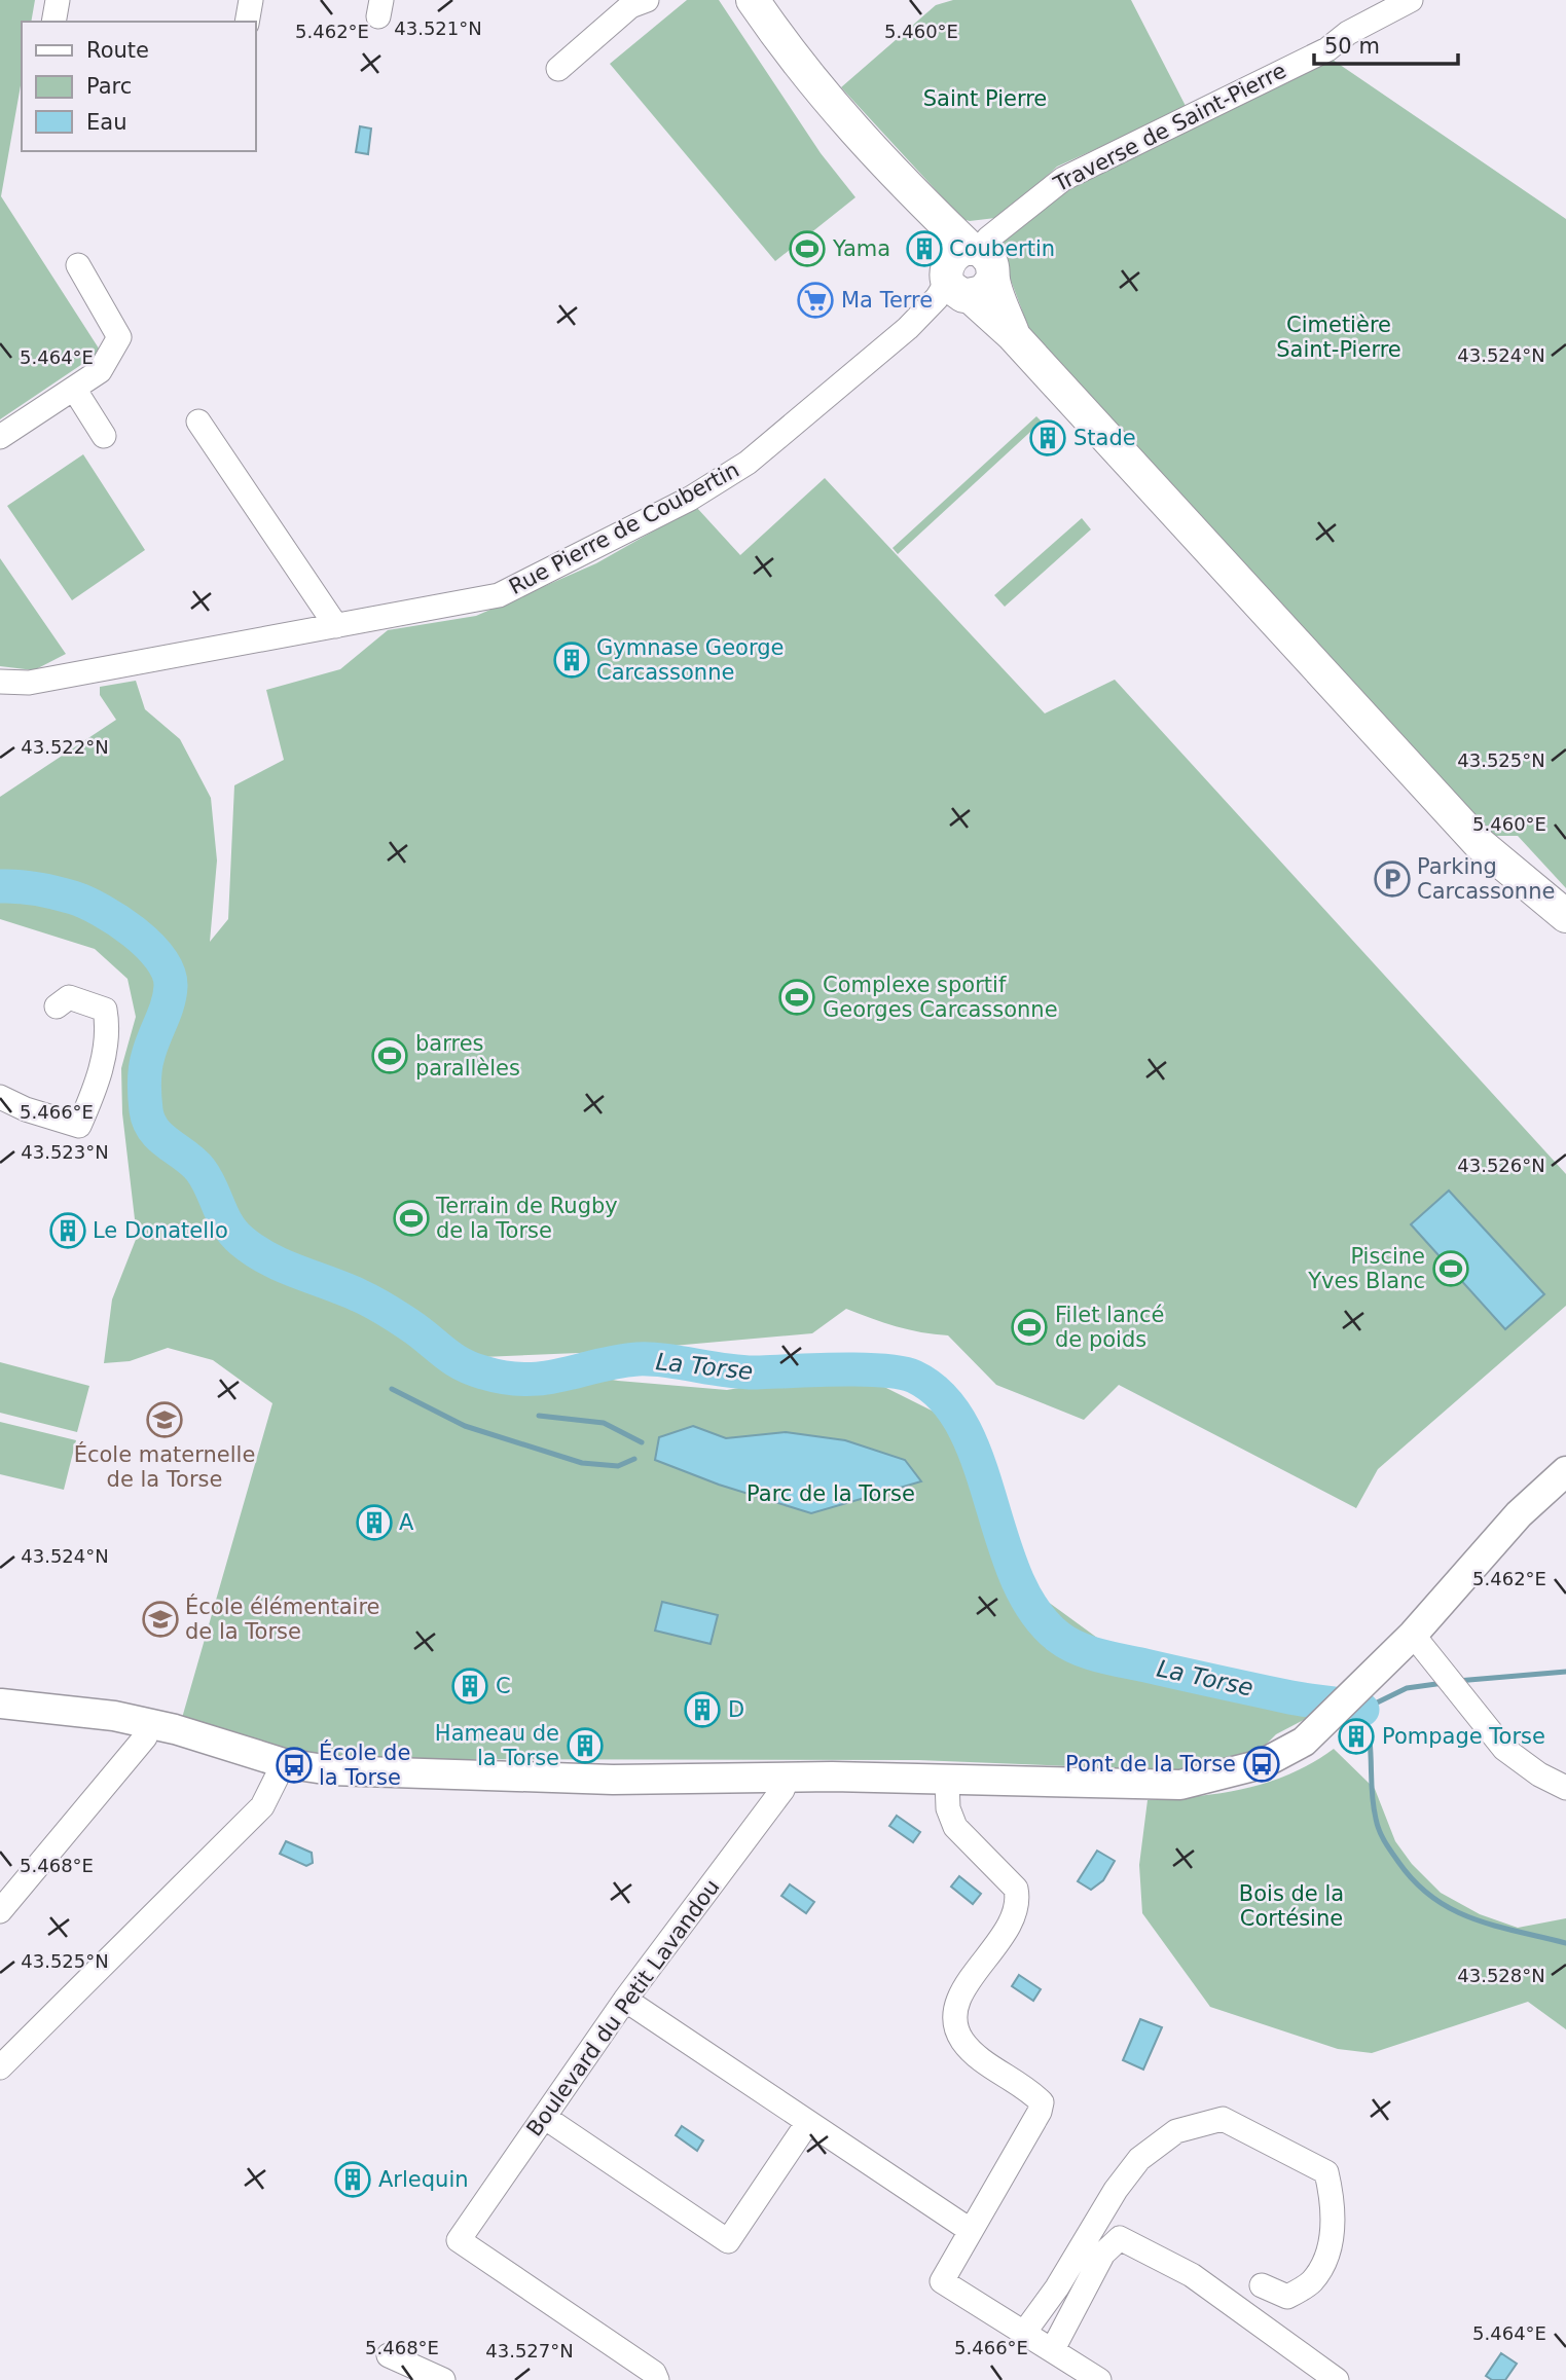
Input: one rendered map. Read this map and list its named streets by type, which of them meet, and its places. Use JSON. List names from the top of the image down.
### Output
{
  "streets": {
    "street": ["Traverse de Saint-Pierre", "Rue Pierre de Coubertin", "Boulevard du Petit Lavandou"]
  },
  "crossings": [
    ["Traverse de Saint-Pierre", "Rue Pierre de Coubertin"]
  ],
  "water": ["La Torse"],
  "parks": [
    "Saint Pierre",
    "Cimetière Saint-Pierre",
    "Parc de la Torse",
    "Bois de la Cortésine"
  ],
  "places": {
    "sports": [
      "Yama",
      "Complexe sportif Georges Carcassonne",
      "barres parallèles",
      "Terrain de Rugby de la Torse",
      "Piscine Yves Blanc",
      "Filet lancé de poids"
    ],
    "building": [
      "Coubertin",
      "Stade",
      "Gymnase George Carcassonne",
      "Le Donatello",
      "A",
      "C",
      "D",
      "Pompage Torse",
      "Hameau de la Torse",
      "Arlequin"
    ],
    "supermarket": ["Ma Terre"],
    "parking": ["Parking Carcassonne"],
    "school or university": ["École maternelle de la Torse", "École élémentaire de la Torse"],
    "bus stop": ["Pont de la Torse", "École de la Torse"]
  },
  "legend": ["Route", "Parc", "Eau"],
  "scale_bar": "50 m",
  "coordinates": [
    "43.521°N",
    "5.462°E",
    "5.460°E",
    "43.524°N",
    "5.464°E",
    "43.522°N",
    "43.525°N",
    "5.466°E",
    "43.523°N",
    "43.526°N",
    "5.468°E",
    "43.528°N",
    "43.527°N"
  ]
}
